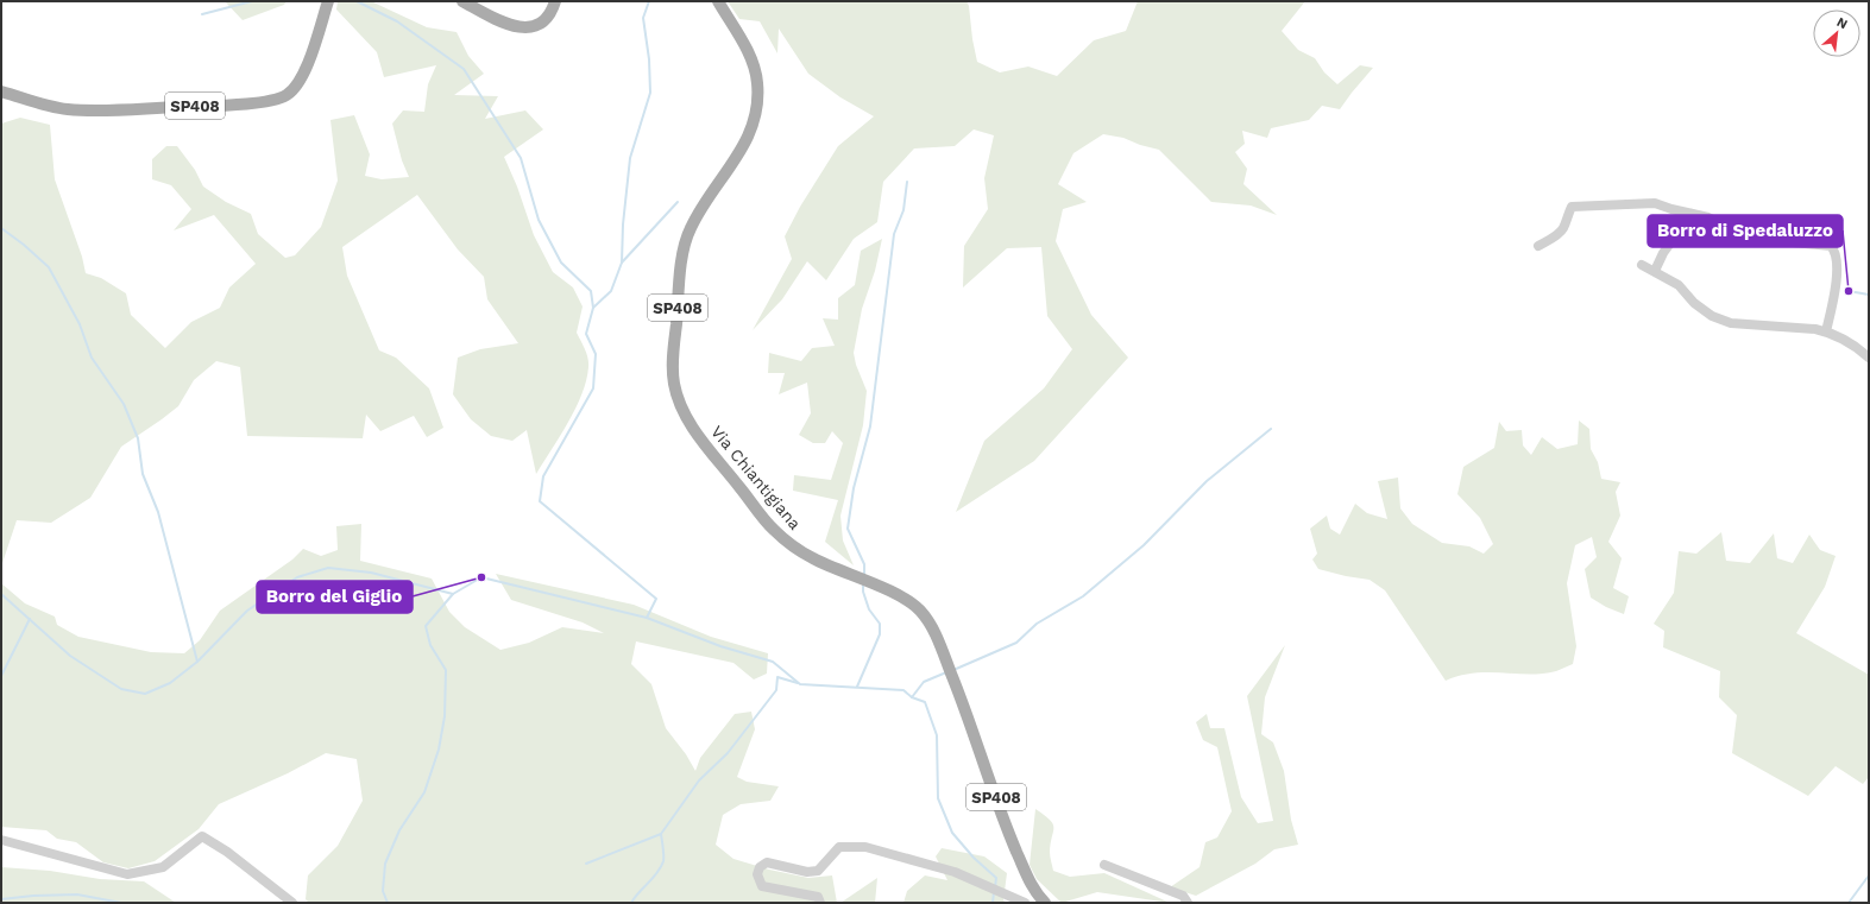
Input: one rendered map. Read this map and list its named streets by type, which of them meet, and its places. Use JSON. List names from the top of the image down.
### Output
{
  "streets": {
    "main road": ["SP408", "Via Chiantigiana"]
  },
  "places": ["Borro di Spedaluzzo", "Borro del Giglio"],
  "north": "top right"
}
